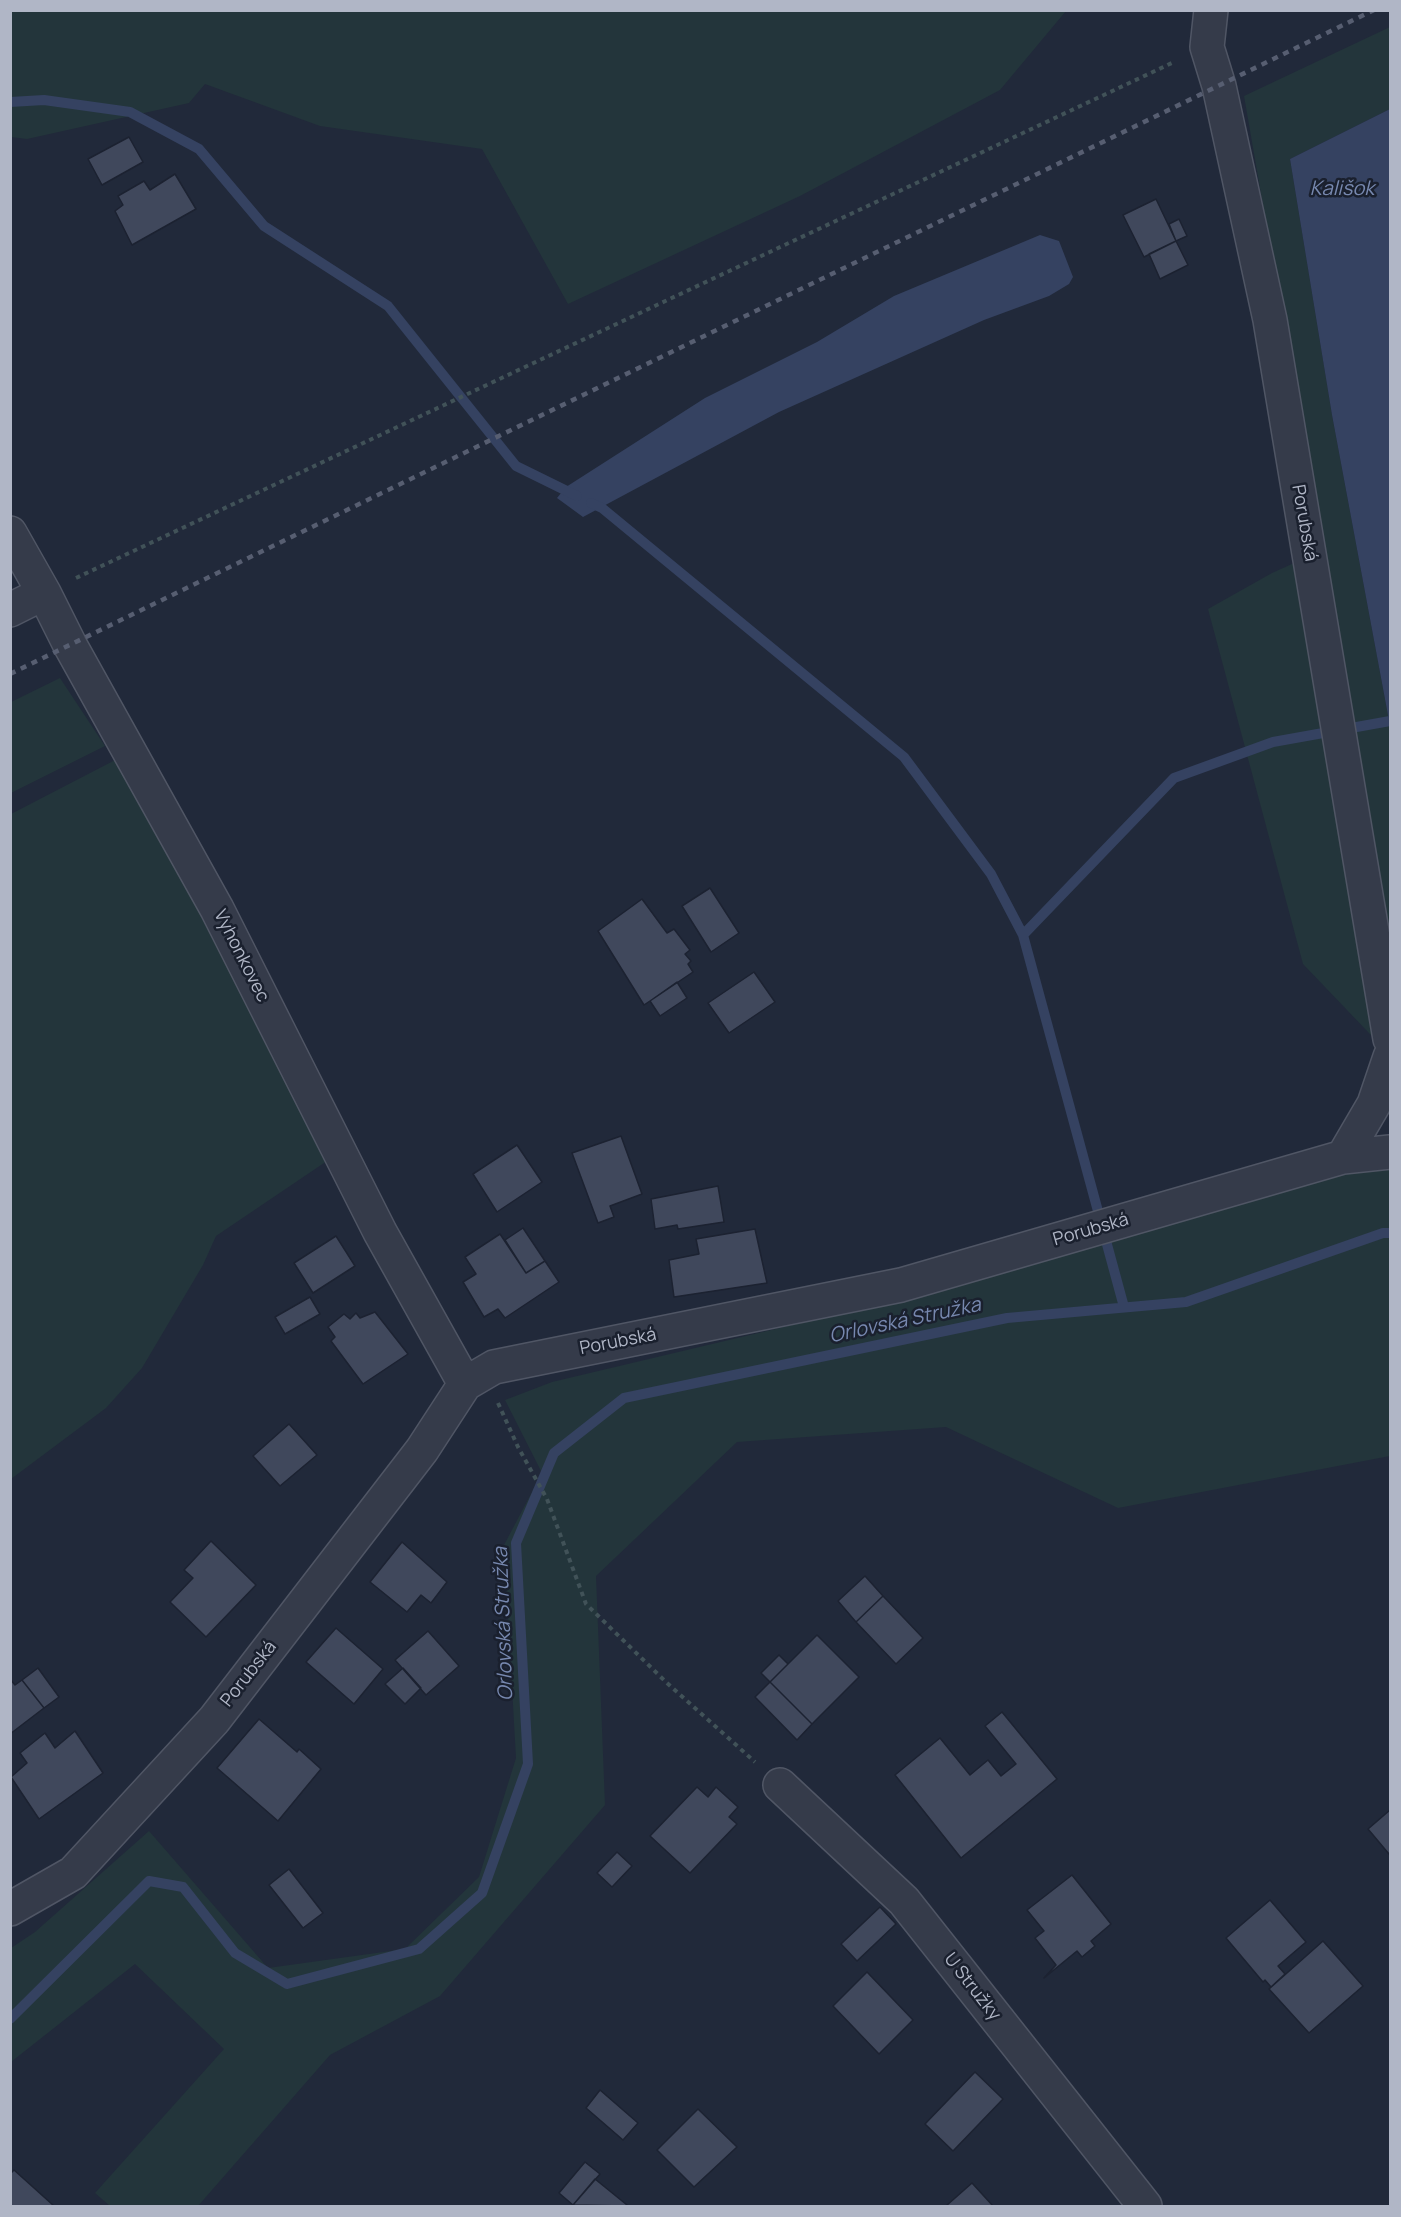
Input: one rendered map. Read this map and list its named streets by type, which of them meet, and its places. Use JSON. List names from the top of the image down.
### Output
{
  "streets": {
    "street": ["Porubská", "Vyhonkovec", "U Stružky"]
  },
  "crossings": [
    ["Porubská", "Vyhonkovec"]
  ],
  "water": ["Kališok", "Orlovská Stružka"]
}
